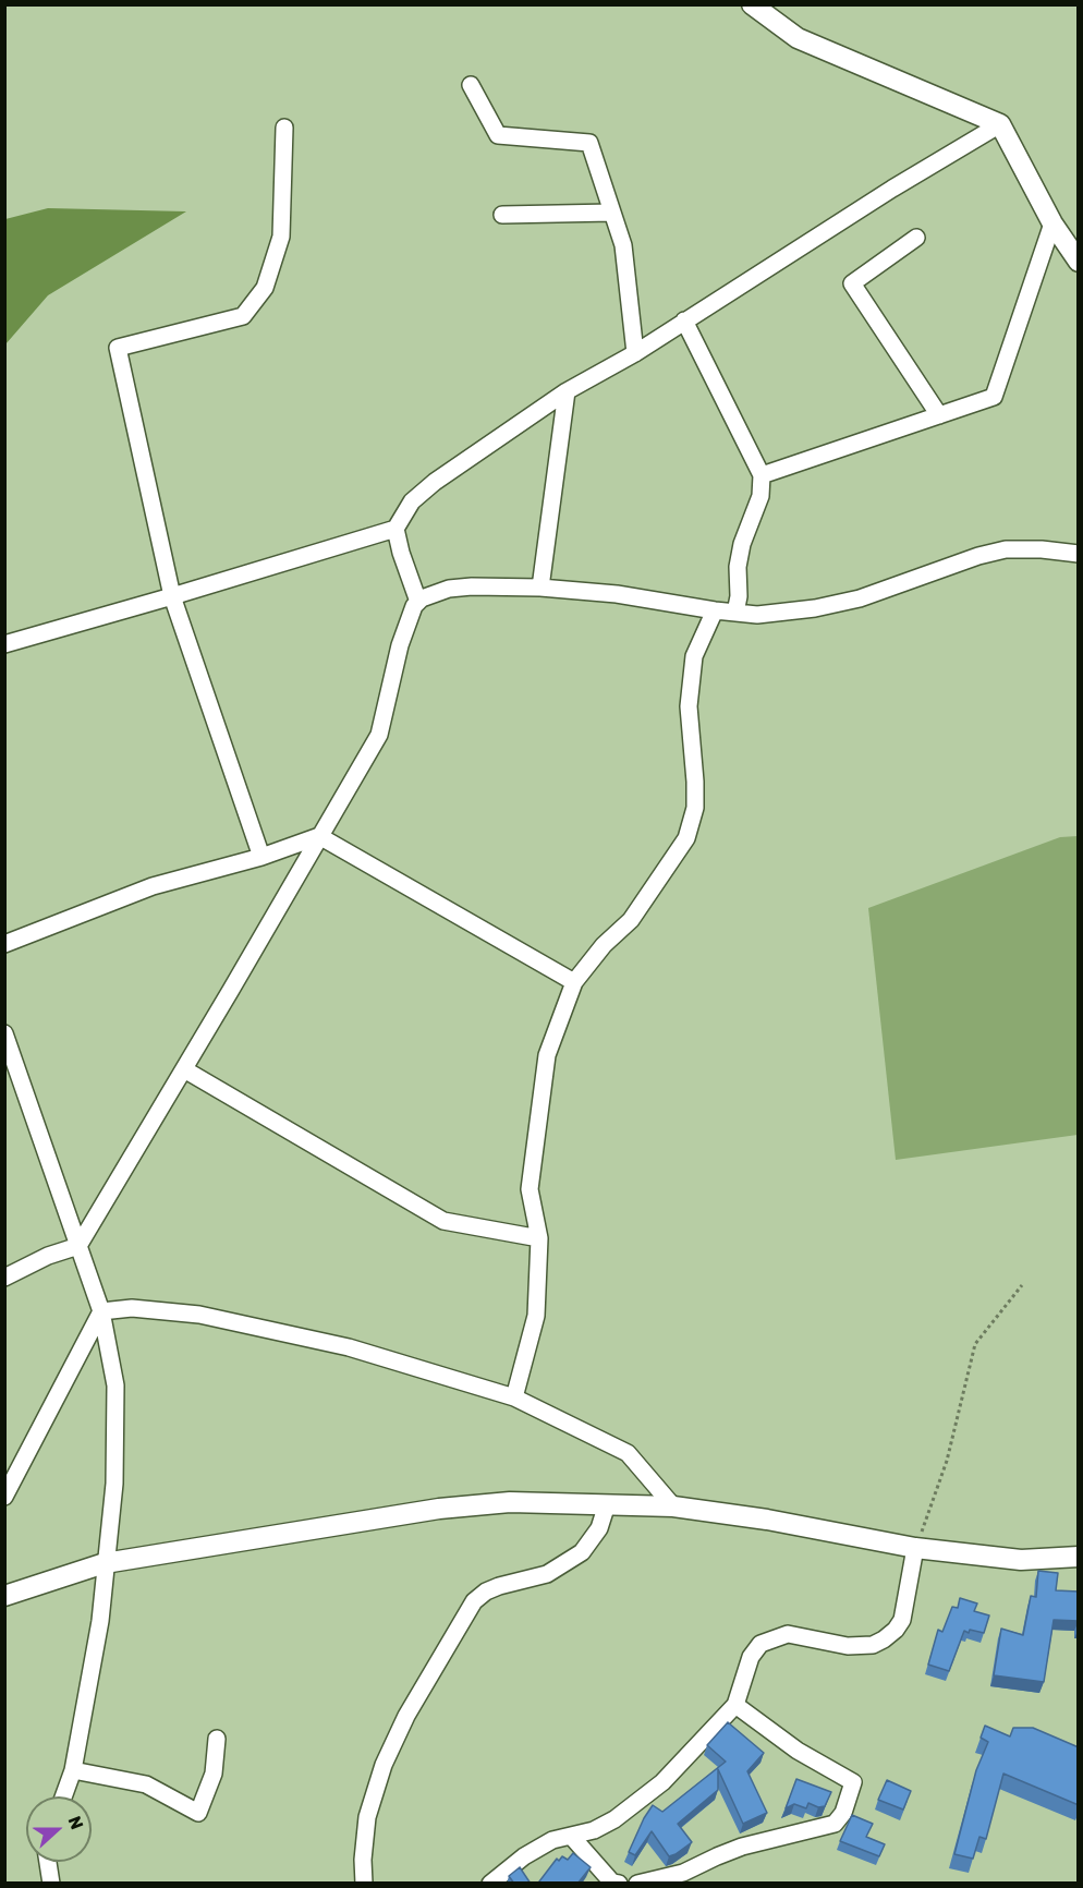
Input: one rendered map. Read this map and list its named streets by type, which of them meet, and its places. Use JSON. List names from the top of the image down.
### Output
{
  "north": "right"
}
